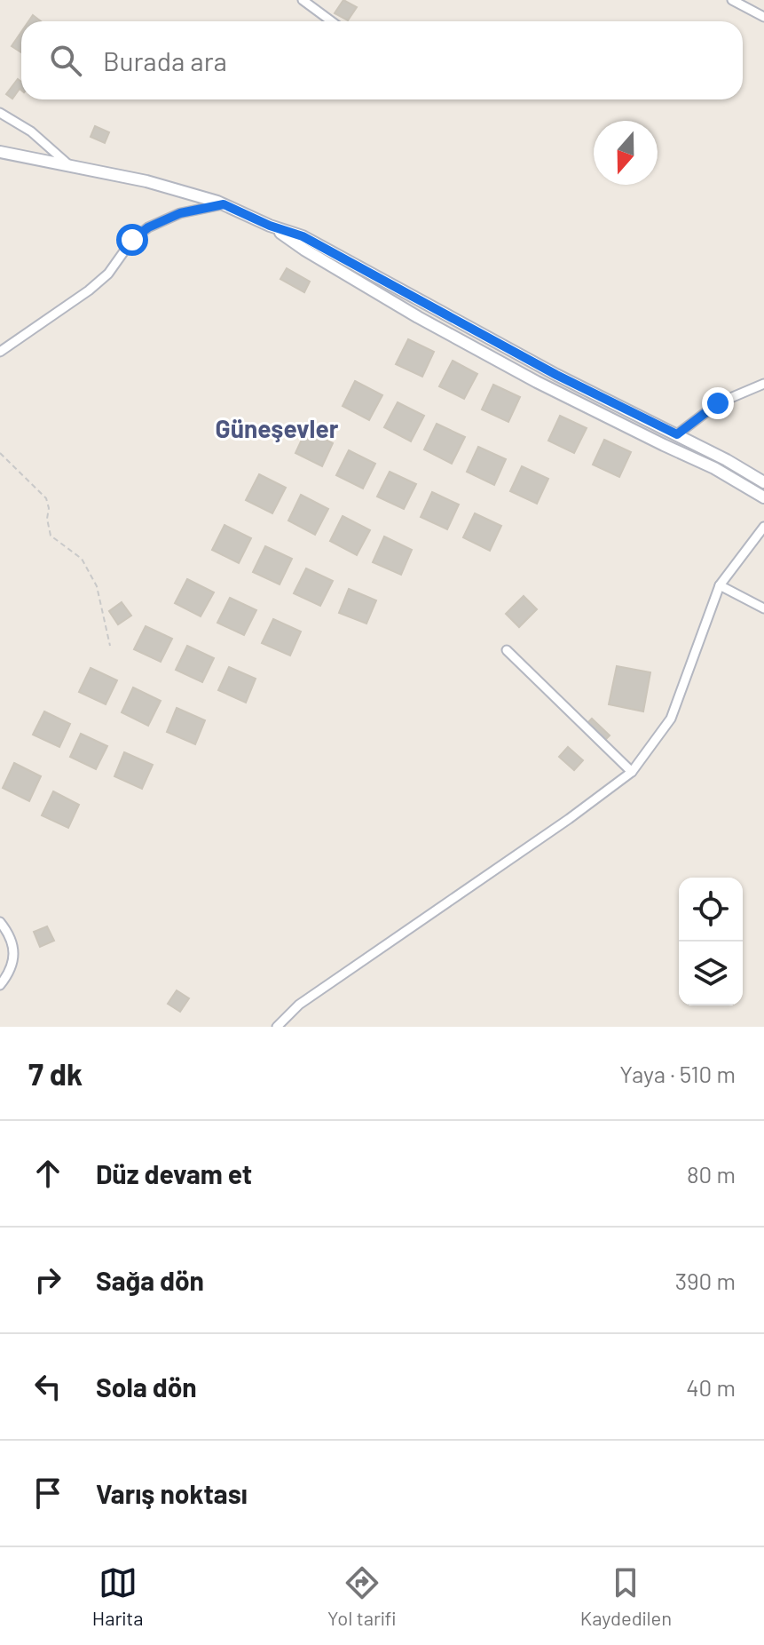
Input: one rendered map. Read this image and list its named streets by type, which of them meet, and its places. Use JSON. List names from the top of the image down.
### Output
{
  "districts": ["Güneşevler"],
  "north": "bottom",
  "page": {
    "search": "Burada ara",
    "heading": ["7 dk", "Yaya · 510 m"],
    "list": [
      ["Düz devam et", "80 m"],
      ["Sağa dön", "390 m"],
      ["Sola dön", "40 m"],
      "Varış noktası"
    ],
    "nav": ["Harita", "Yol tarifi", "Kaydedilen"]
  }
}
